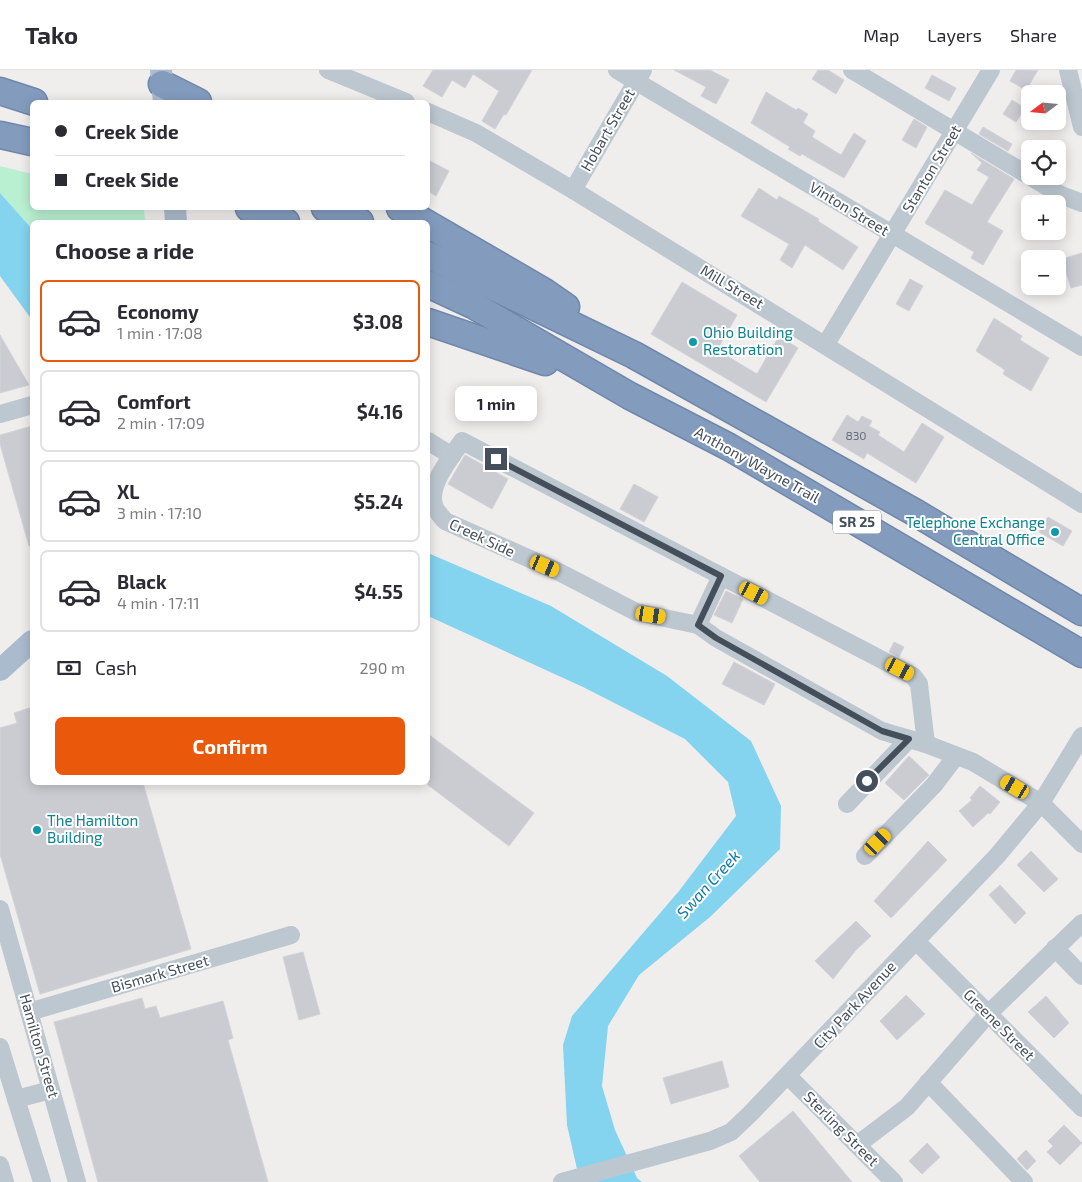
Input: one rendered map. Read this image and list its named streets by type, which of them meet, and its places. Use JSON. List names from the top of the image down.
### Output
{
  "streets": {
    "highway": ["Anthony Wayne Trail", "SR 25"],
    "street": [
      "Hobart Street",
      "Stanton Street",
      "Vinton Street",
      "Mill Street",
      "Creek Side",
      "Bismark Street",
      "City Park Avenue",
      "Greene Street",
      "Hamilton Street",
      "Sterling Street"
    ]
  },
  "crossings": [
    ["Hobart Street", "Vinton Street"],
    ["Hobart Street", "Mill Street"],
    ["Stanton Street", "Vinton Street"],
    ["Stanton Street", "Mill Street"],
    ["Creek Side", "City Park Avenue"],
    ["Bismark Street", "Hamilton Street"],
    ["City Park Avenue", "Greene Street"],
    ["City Park Avenue", "Sterling Street"]
  ],
  "water": ["Swan Creek"],
  "places": ["Ohio Building Restoration", "Telephone Exchange Central Office", "The Hamilton Building"],
  "house_numbers": ["830"],
  "north": "left",
  "page": {
    "header": "Tako",
    "nav": ["Map", "Layers", "Share"],
    "map_buttons": ["+", "−"],
    "banner": ["Creek Side", "Creek Side"],
    "heading": "Choose a ride",
    "list": [
      {
        "name": "Economy",
        "note": "1 min · 17:08",
        "value": "$3.08"
      },
      {
        "name": "Comfort",
        "note": "2 min · 17:09",
        "value": "$4.16"
      },
      {
        "name": "XL",
        "note": "3 min · 17:10",
        "value": "$5.24"
      },
      {
        "name": "Black",
        "note": "4 min · 17:11",
        "value": "$4.55"
      }
    ],
    "bubble": "1 min",
    "pay": ["Cash", "290 m"],
    "buttons": "Confirm"
  }
}
